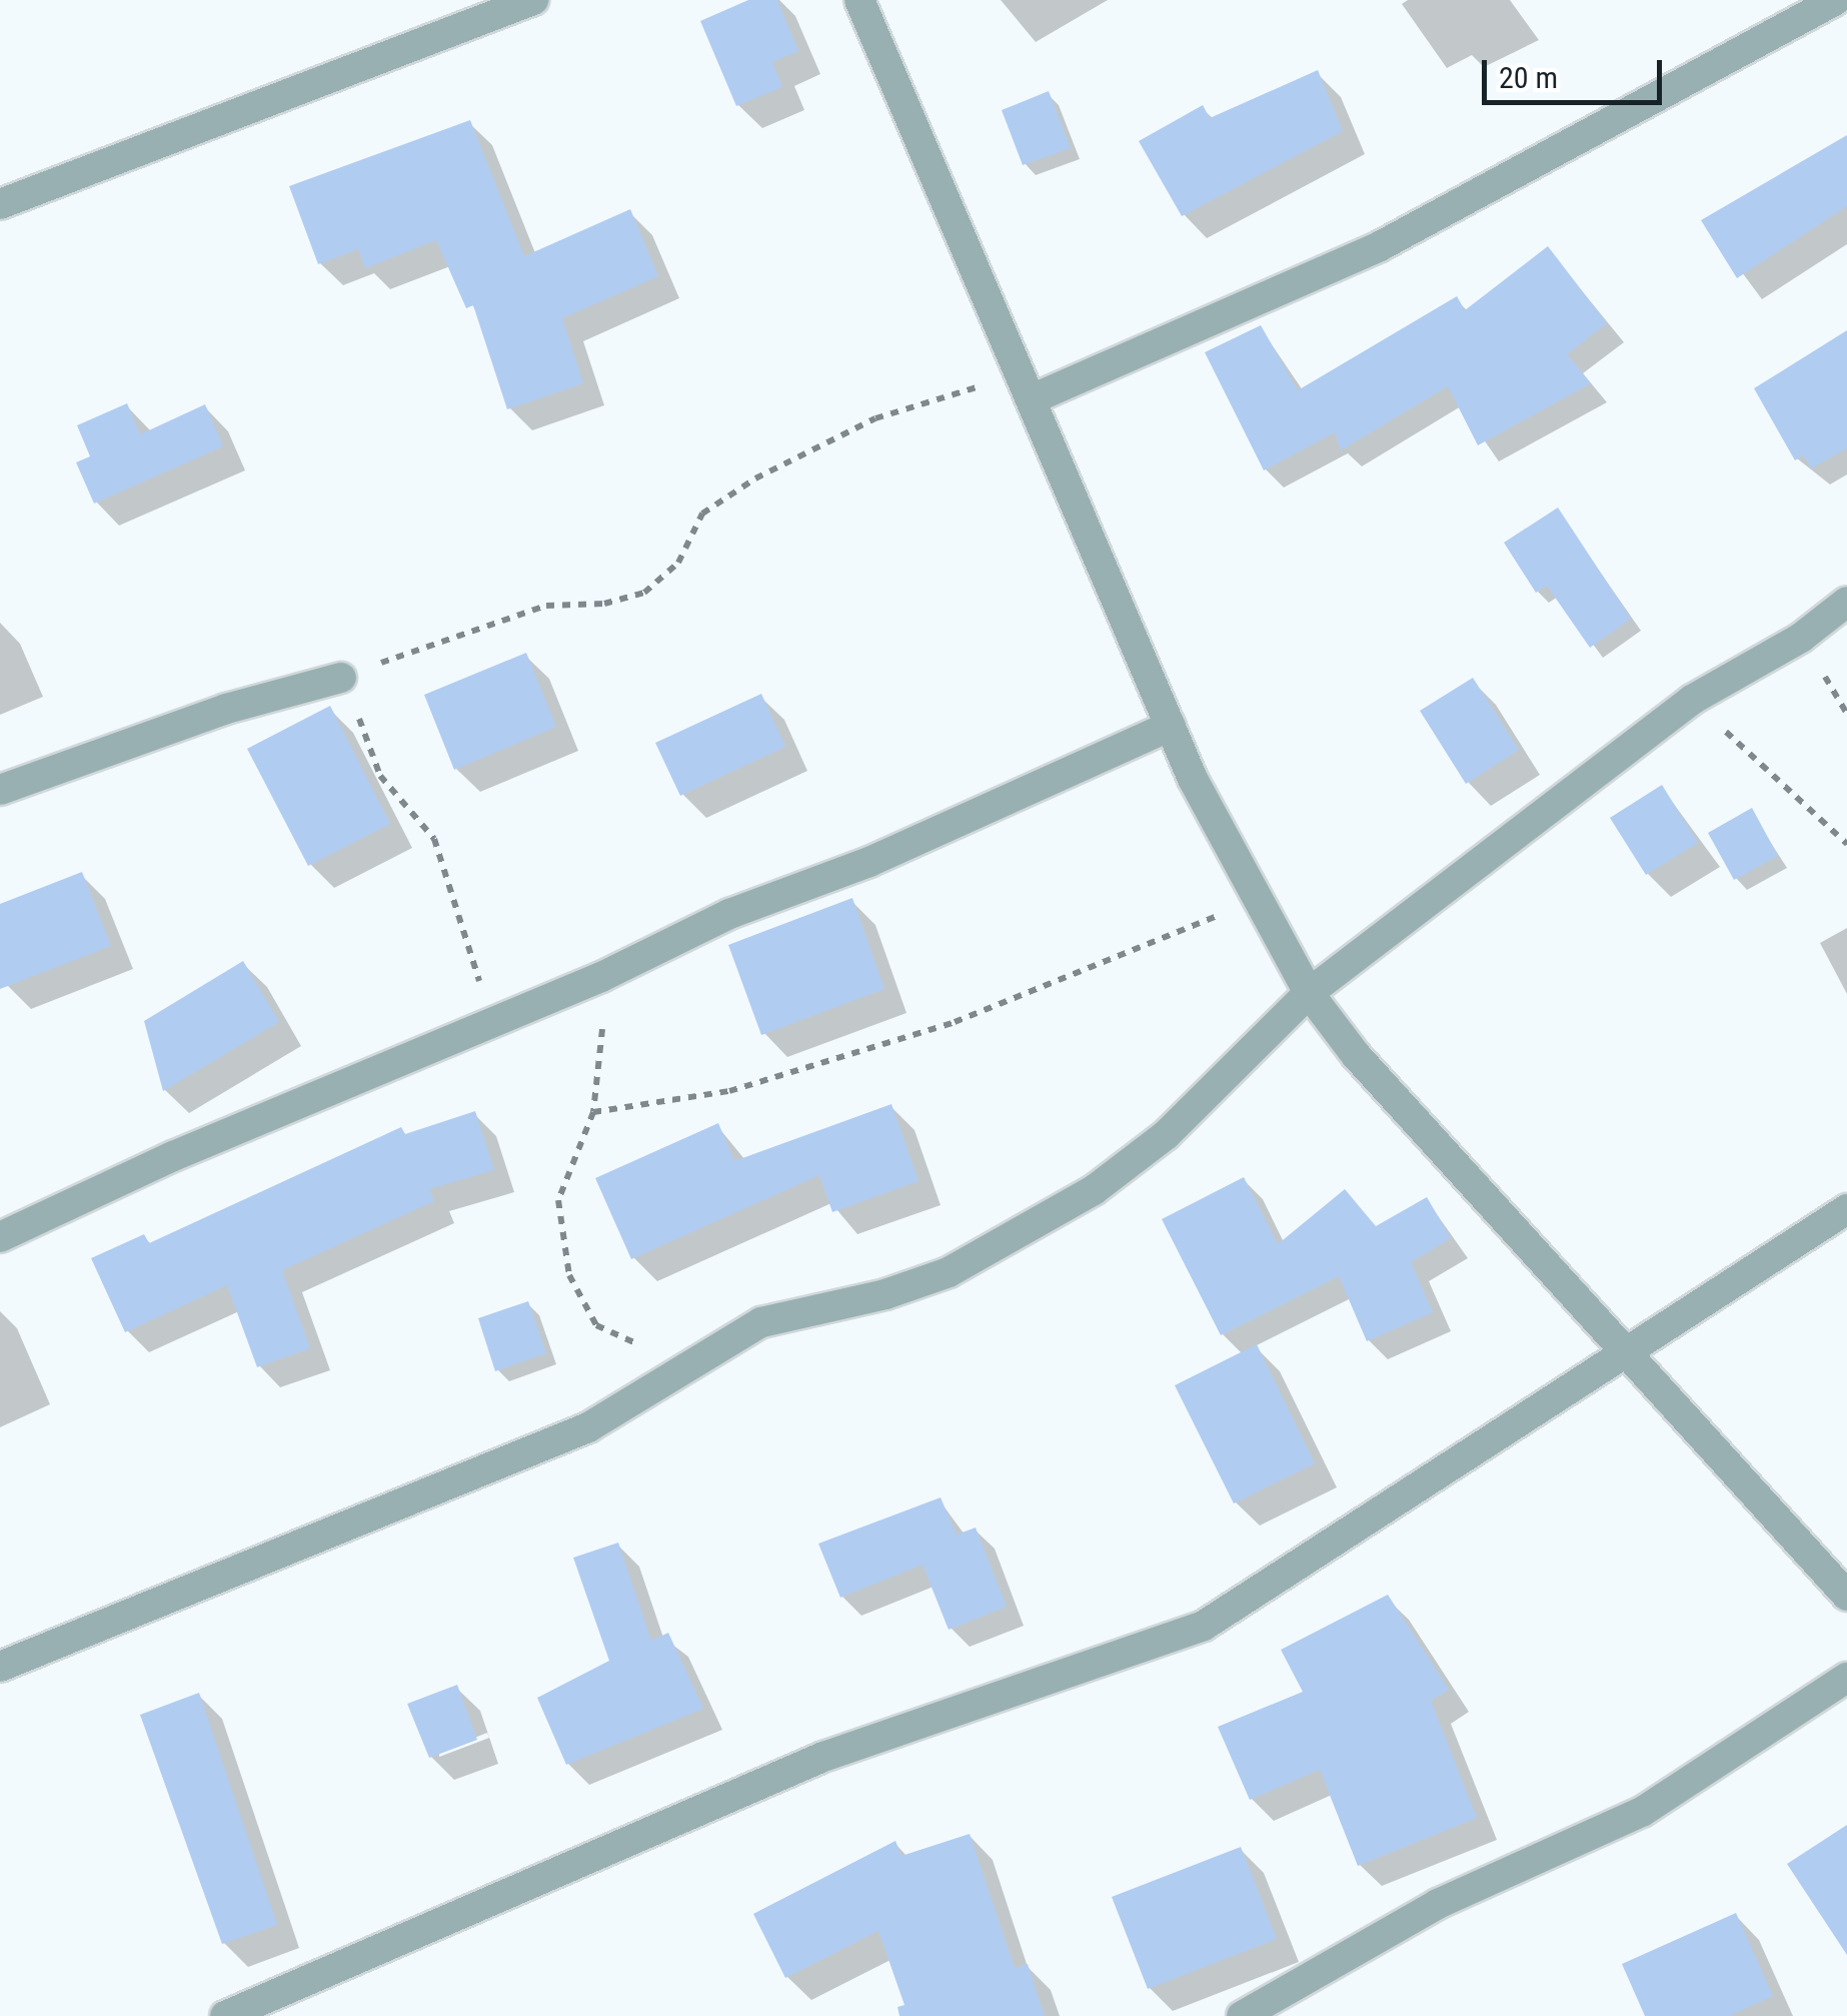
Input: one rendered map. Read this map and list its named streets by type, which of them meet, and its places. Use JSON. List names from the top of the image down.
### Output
{
  "scale_bar": "20 m"
}
